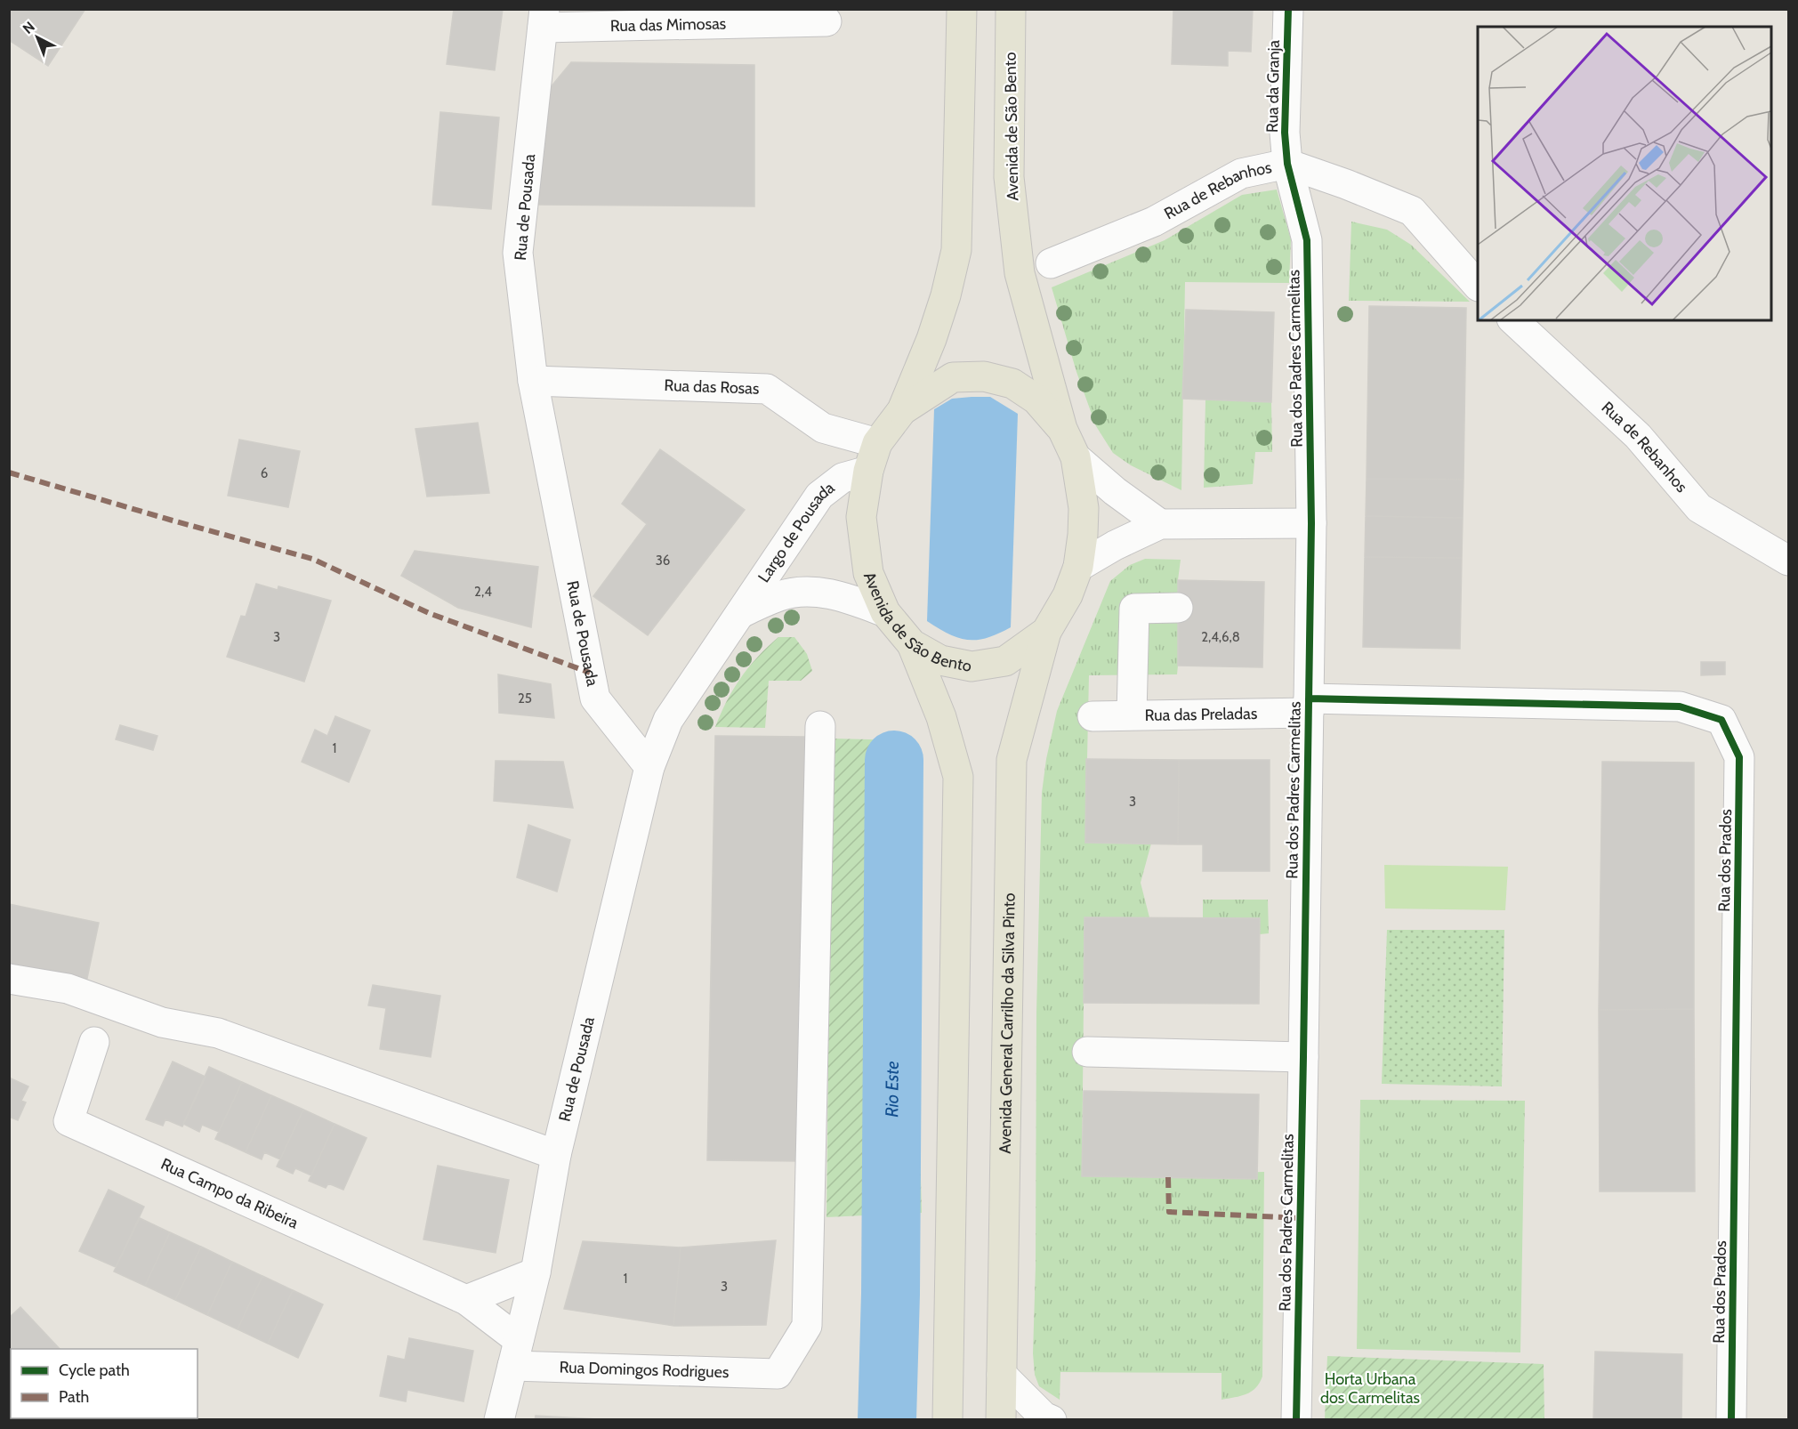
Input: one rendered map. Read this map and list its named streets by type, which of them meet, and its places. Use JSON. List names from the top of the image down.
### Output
{
  "streets": {
    "main road": ["Avenida de São Bento", "Avenida General Carrilho da Silva Pinto"],
    "street": [
      "Rua das Mimosas",
      "Rua da Granja",
      "Rua de Rebanhos",
      "Rua de Pousada",
      "Rua dos Padres Carmelitas",
      "Rua das Rosas",
      "Largo de Pousada",
      "Rua das Preladas",
      "Rua dos Prados",
      "Rua Campo da Ribeira",
      "Rua Domingos Rodrigues"
    ]
  },
  "crossings": [
    ["Rua das Mimosas", "Rua de Pousada"],
    ["Rua da Granja", "Rua de Rebanhos"],
    ["Rua da Granja", "Rua dos Padres Carmelitas"],
    ["Avenida de São Bento", "Rua das Rosas"],
    ["Avenida de São Bento", "Largo de Pousada"],
    ["Avenida de São Bento", "Avenida General Carrilho da Silva Pinto"],
    ["Rua de Rebanhos", "Rua dos Padres Carmelitas"],
    ["Rua de Pousada", "Rua das Rosas"],
    ["Rua de Pousada", "Largo de Pousada"],
    ["Rua de Pousada", "Rua Campo da Ribeira"],
    ["Rua de Pousada", "Rua Domingos Rodrigues"],
    ["Rua dos Padres Carmelitas", "Rua das Preladas"],
    ["Rua dos Padres Carmelitas", "Rua dos Prados"],
    ["Rua das Preladas", "Rua dos Prados"],
    ["Rua Campo da Ribeira", "Rua Domingos Rodrigues"]
  ],
  "water": ["Rio Este"],
  "parks": ["Horta Urbana dos Carmelitas"],
  "house_numbers": [
    "6",
    "36",
    "2,4",
    "3",
    "2,4,6,8",
    "25",
    "1",
    "3",
    "1",
    "3"
  ],
  "legend": ["Cycle path", "Path"],
  "north": "top left"
}
